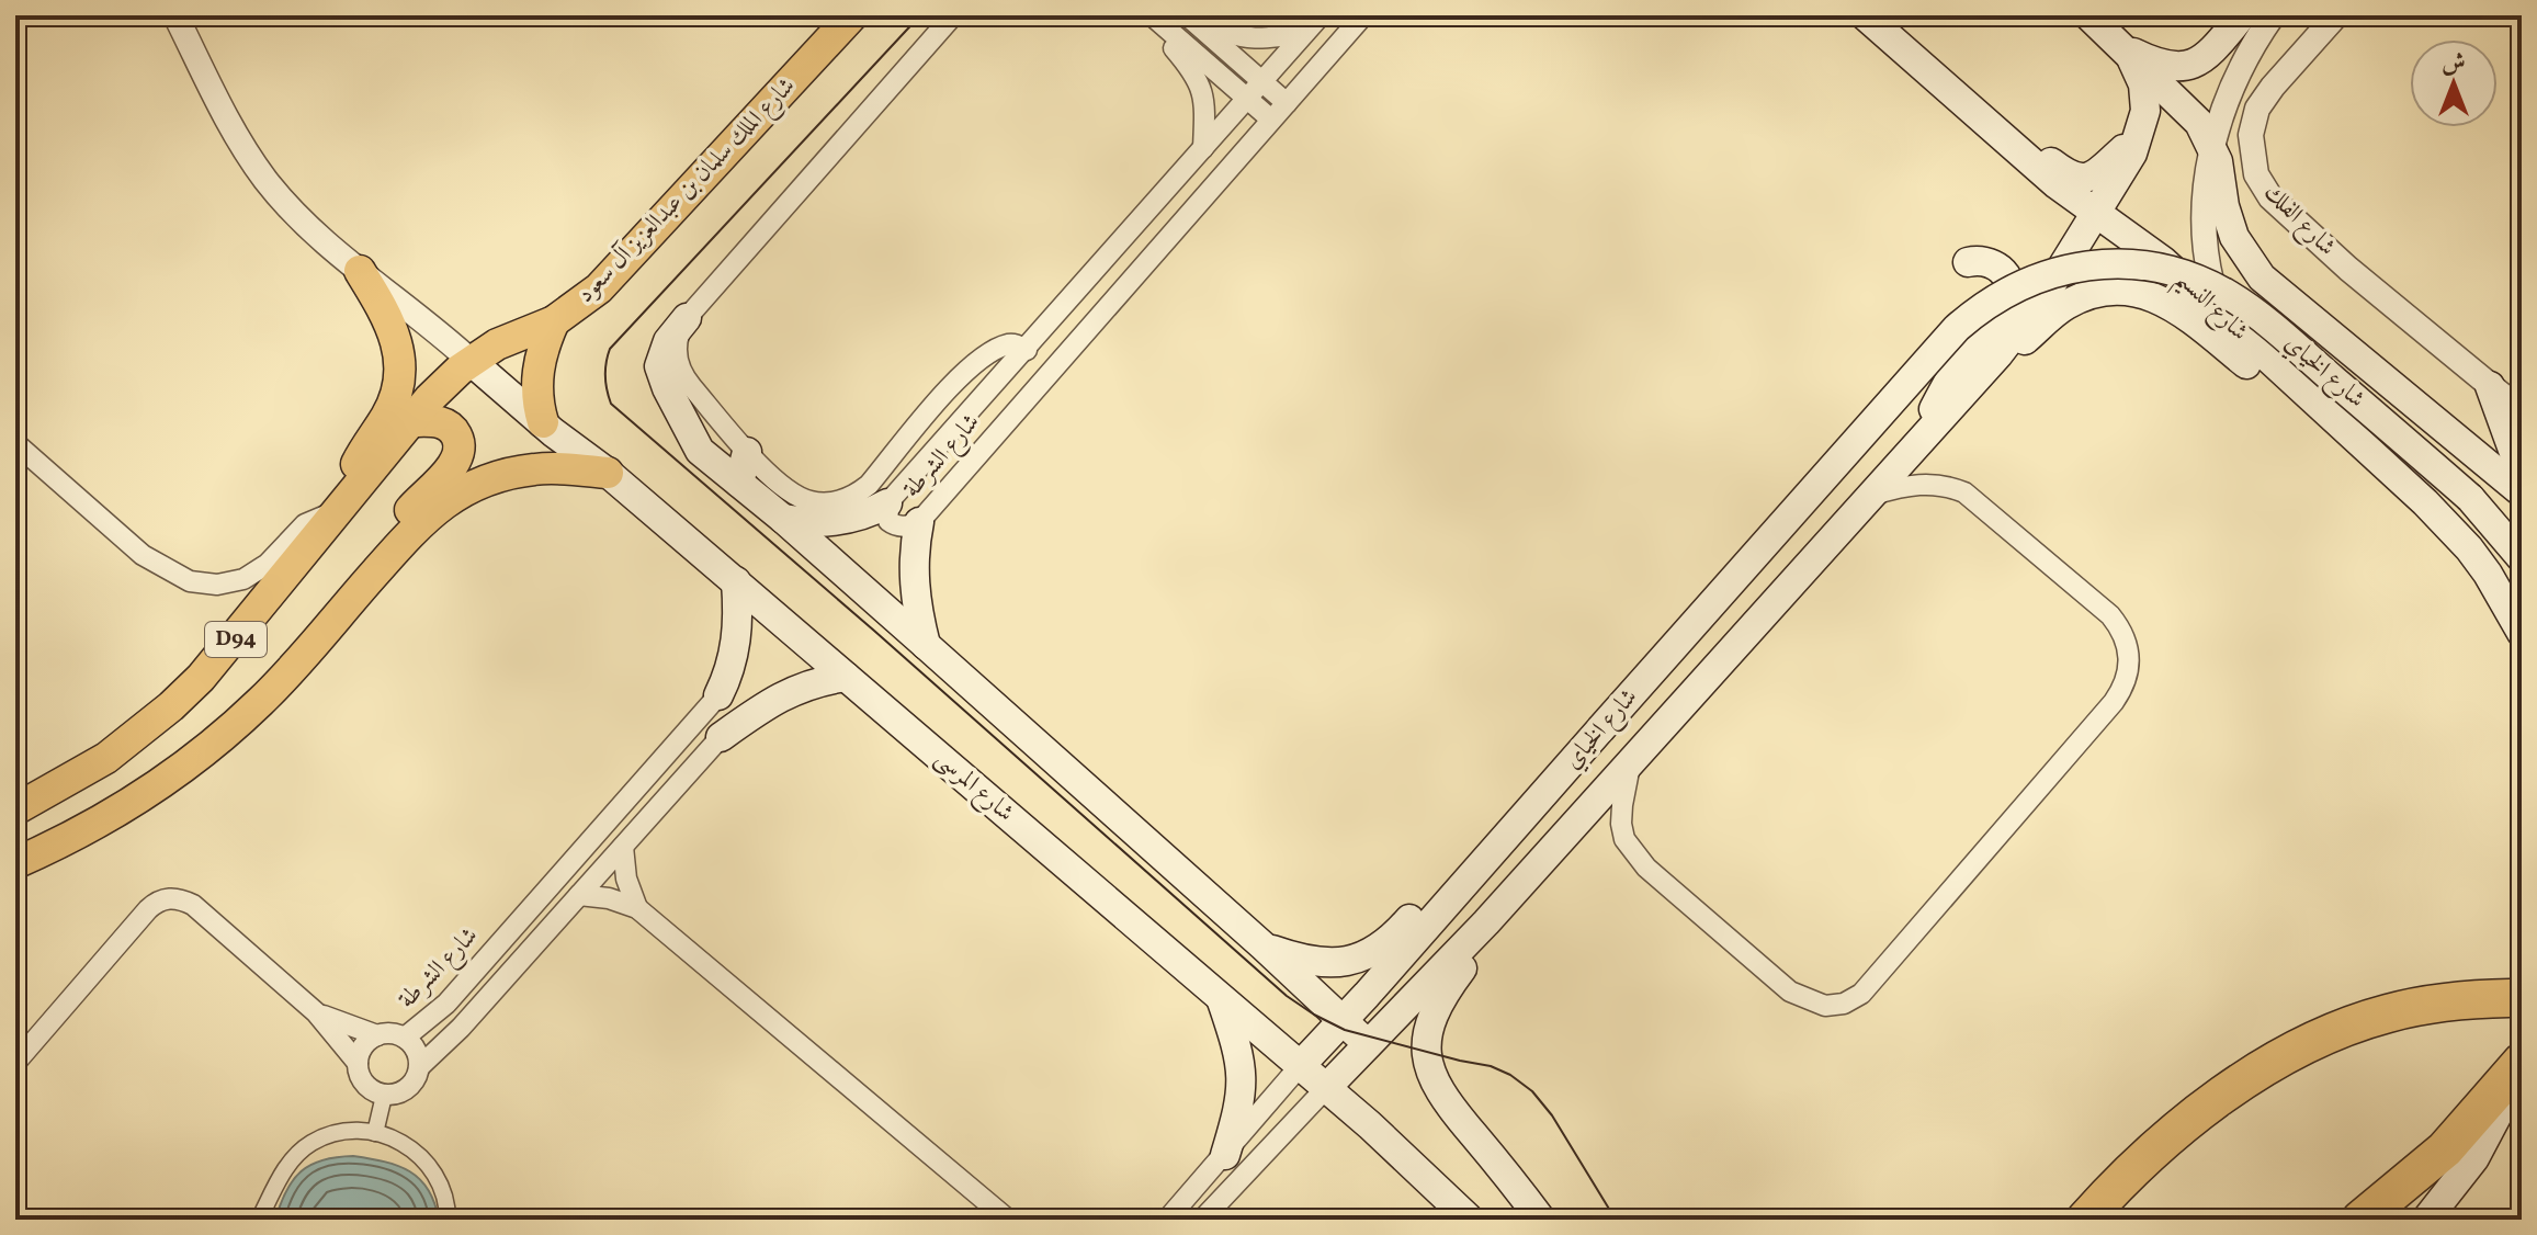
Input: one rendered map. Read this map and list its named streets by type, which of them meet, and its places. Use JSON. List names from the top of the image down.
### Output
{
  "streets": {
    "main road": [
      "شارع الملك سلمان بن عبدالعزيز آل سعود",
      "شارع النسيم",
      "شارع الخياي",
      "D94",
      "شارع المرسى"
    ],
    "street": ["شارع الفلك", "شارع الشرطة"]
  },
  "crossings": [
    ["شارع الملك سلمان بن عبدالعزيز آل سعود", "شارع المرسى"],
    ["شارع النسيم", "شارع الخياي"],
    ["شارع الخياي", "شارع المرسى"]
  ],
  "north": "top"
}
